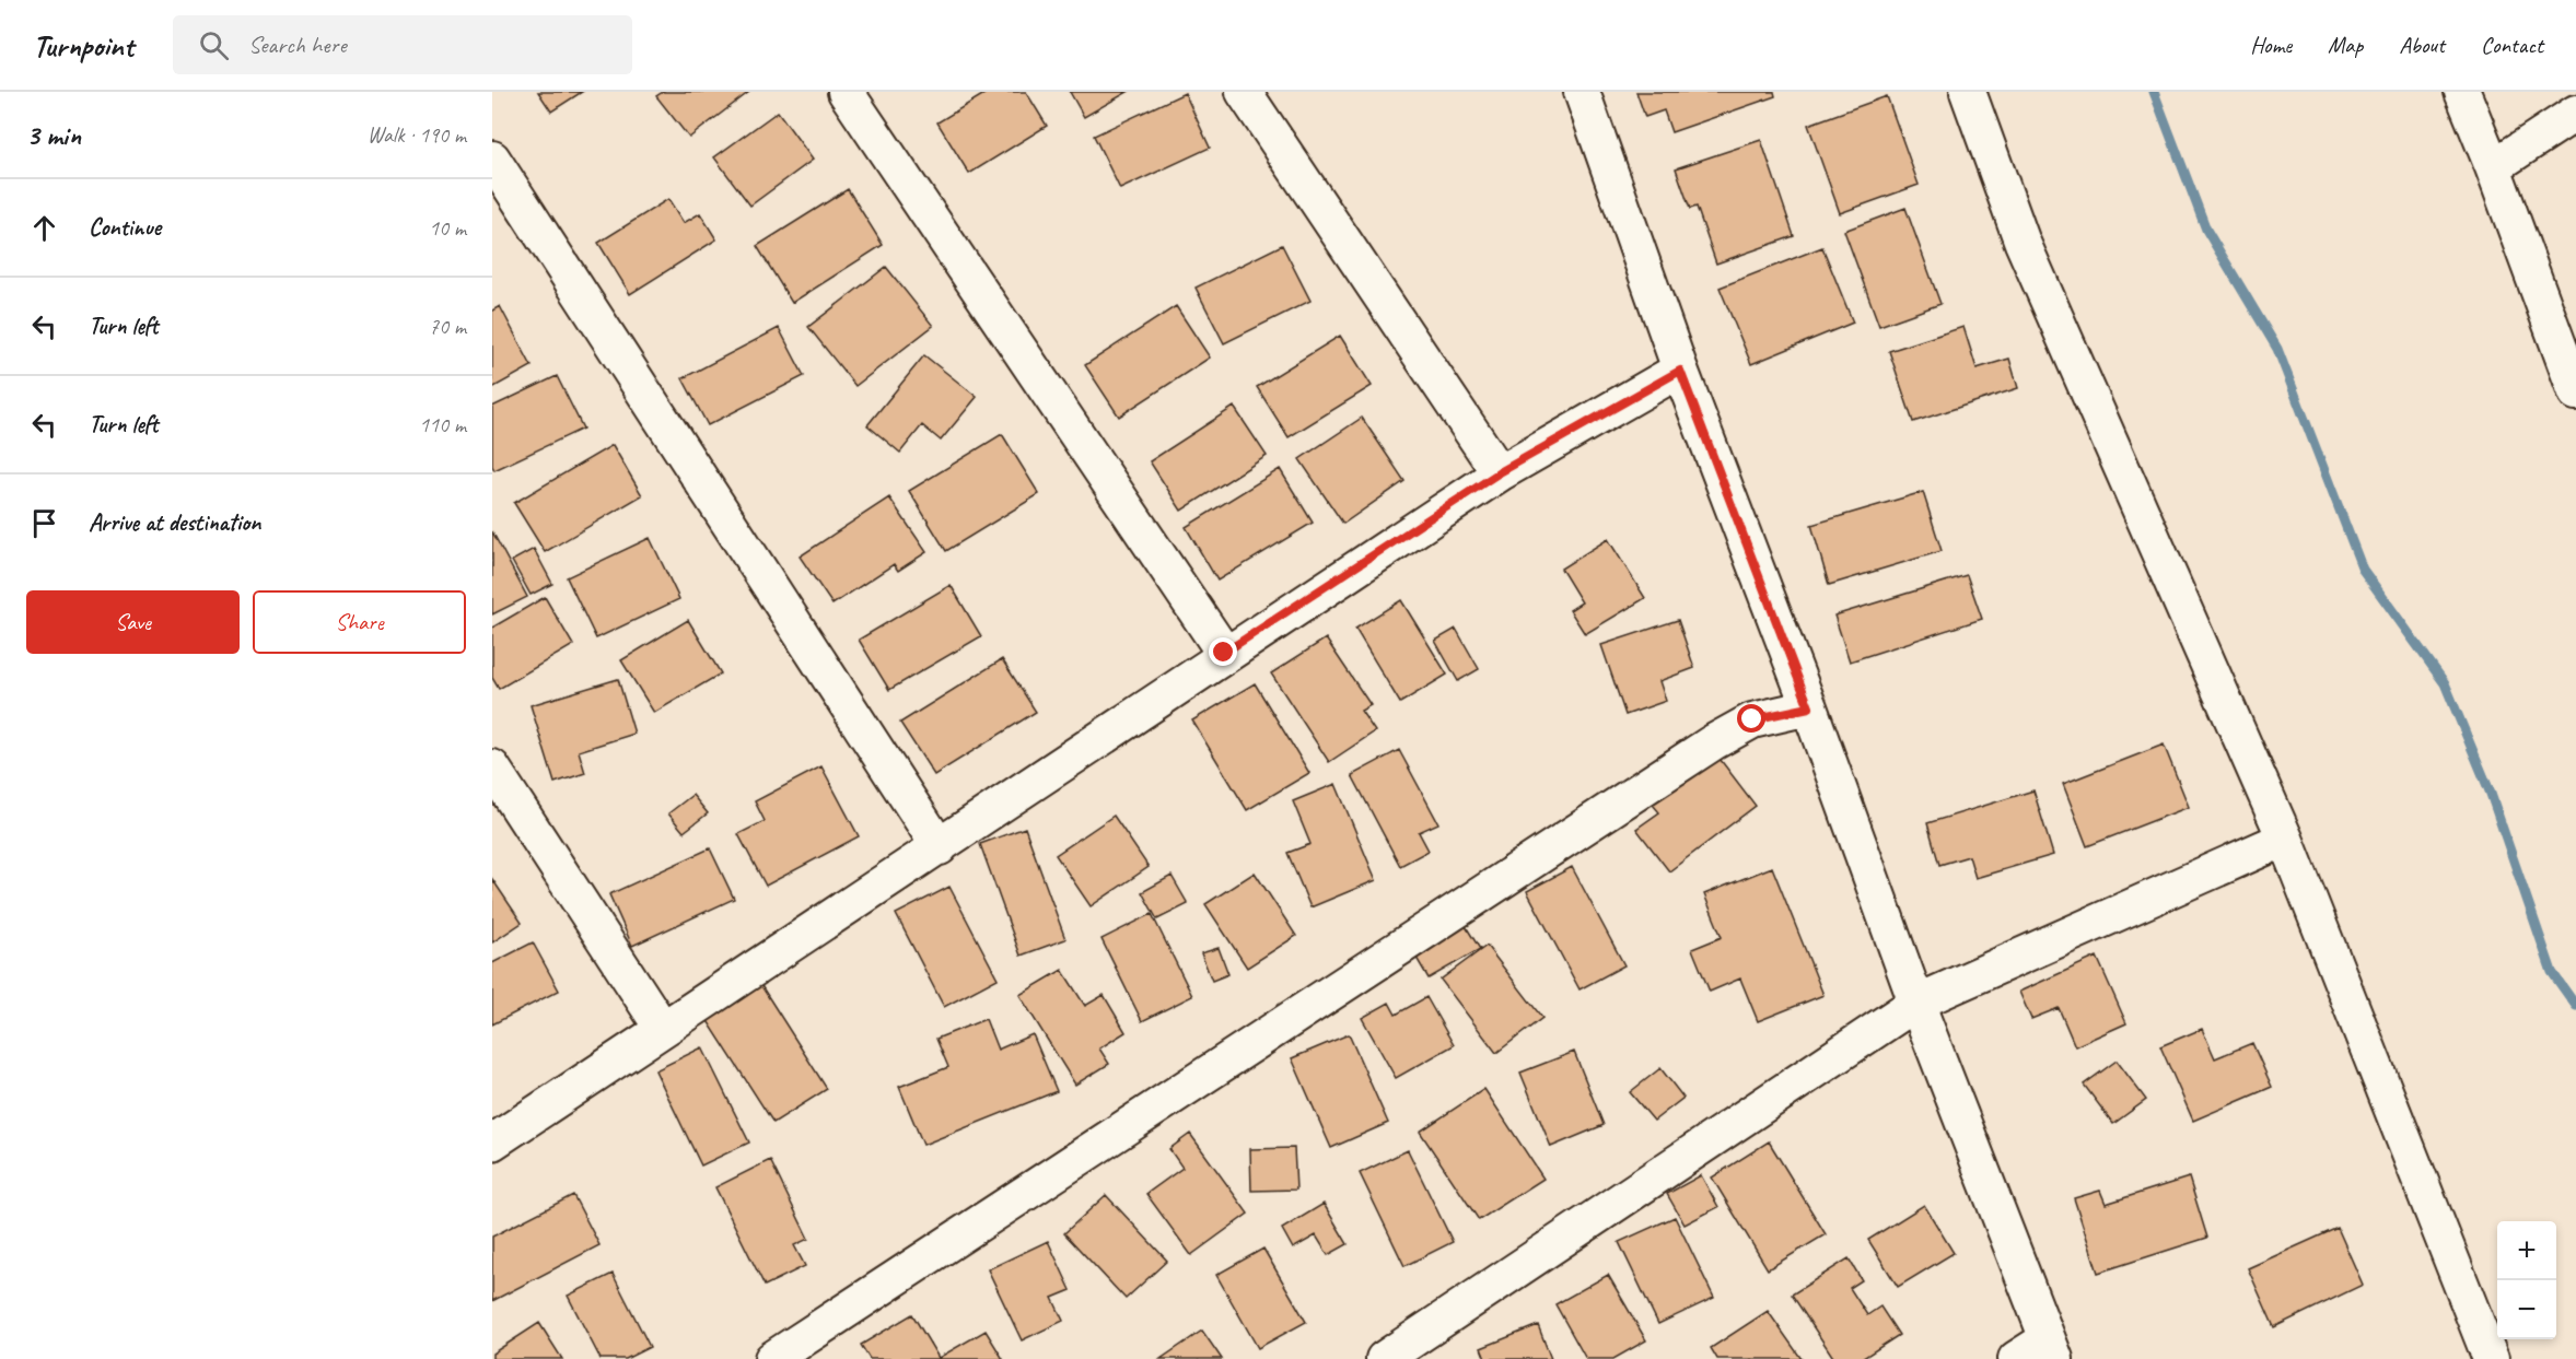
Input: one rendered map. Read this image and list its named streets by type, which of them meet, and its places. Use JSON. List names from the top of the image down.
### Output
{
  "page": {
    "header": "Turnpoint",
    "search": "Search here",
    "nav": [
      "Home",
      "Map",
      "About",
      "Contact"
    ],
    "heading": ["3 min", "Walk · 190 m"],
    "list": [
      ["Continue", "10 m"],
      ["Turn left", "70 m"],
      ["Turn left", "110 m"],
      "Arrive at destination"
    ],
    "buttons": ["Save", "Share"],
    "map_buttons": ["+", "−"]
  }
}
